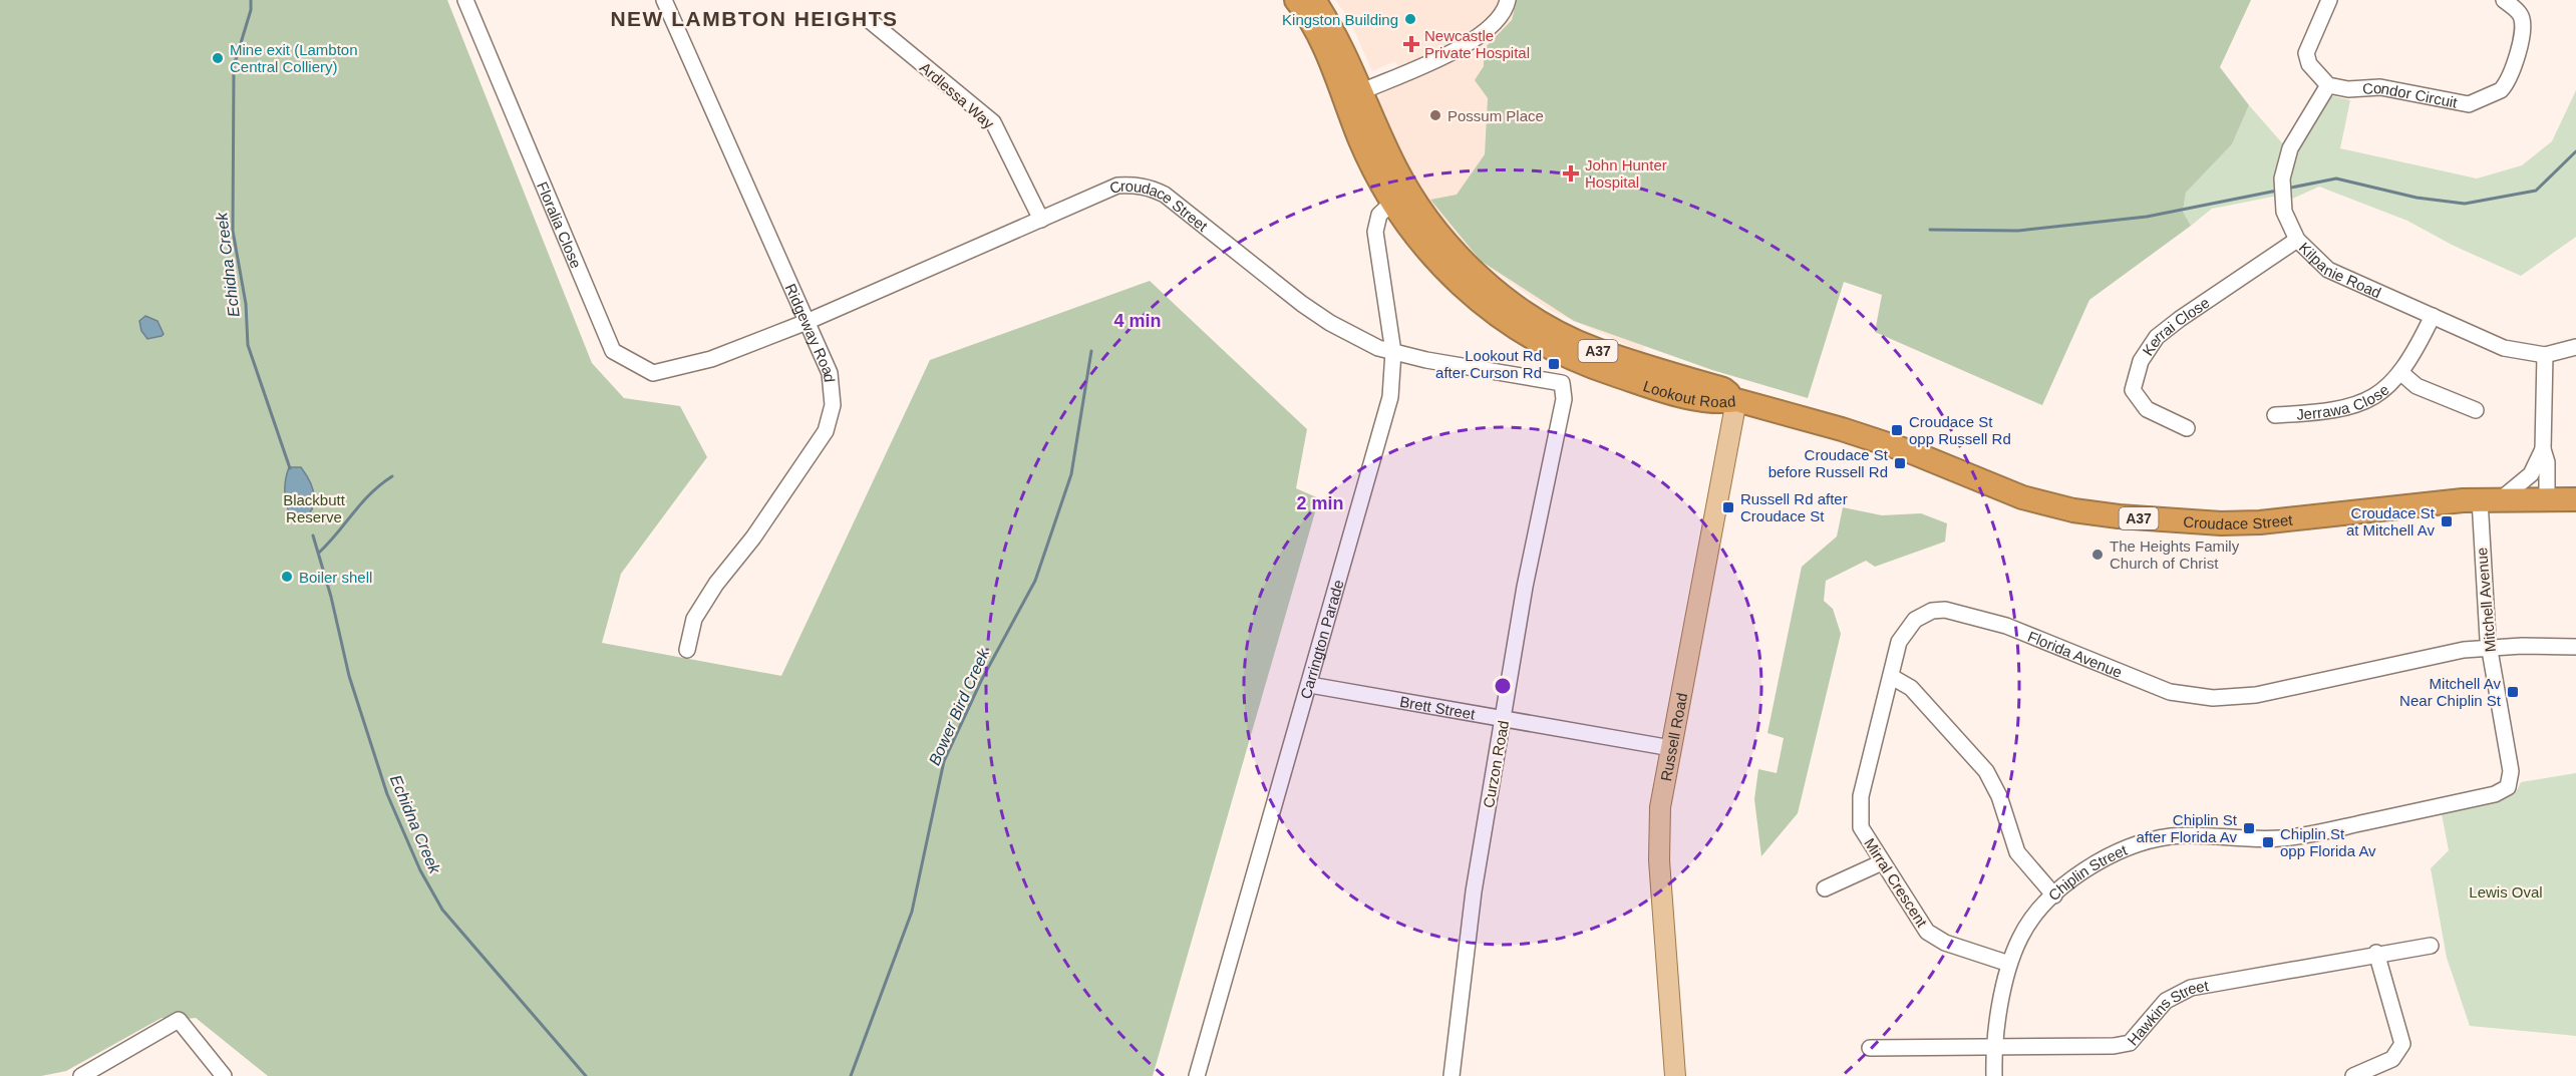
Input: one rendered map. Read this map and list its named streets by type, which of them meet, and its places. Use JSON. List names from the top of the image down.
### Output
{
  "streets": {
    "highway": ["Croudace Street", "A37", "Lookout Road"],
    "main road": ["Russell Road"],
    "street": [
      "Ardlessa Way",
      "Condor Circuit",
      "Floralia Close",
      "Kilpanie Road",
      "Kerrai Close",
      "Ridgeway Road",
      "Jerrawa Close",
      "Mitchell Avenue",
      "Carrington Parade",
      "Florida Avenue",
      "Brett Street",
      "Curzon Road",
      "Chiplin Street",
      "Mirral Crescent",
      "Hawkins Street"
    ]
  },
  "crossings": [
    ["Ardlessa Way", "Croudace Street"],
    ["Condor Circuit", "Kilpanie Road"],
    ["Croudace Street", "Floralia Close"],
    ["Croudace Street", "Ridgeway Road"],
    ["Croudace Street", "Lookout Road"],
    ["Croudace Street", "Mitchell Avenue"],
    ["Croudace Street", "Carrington Parade"],
    ["Croudace Street", "Russell Road"],
    ["Croudace Street", "Curzon Road"],
    ["Kilpanie Road", "Kerrai Close"],
    ["Kilpanie Road", "Jerrawa Close"],
    ["Lookout Road", "Carrington Parade"],
    ["Lookout Road", "Russell Road"],
    ["Mitchell Avenue", "Florida Avenue"],
    ["Mitchell Avenue", "Chiplin Street"],
    ["Carrington Parade", "Brett Street"],
    ["Florida Avenue", "Mirral Crescent"],
    ["Brett Street", "Russell Road"],
    ["Brett Street", "Curzon Road"],
    ["Chiplin Street", "Mirral Crescent"],
    ["Chiplin Street", "Hawkins Street"]
  ],
  "districts": ["NEW LAMBTON HEIGHTS"],
  "water": ["Echidna Creek", "Bower Bird Creek"],
  "parks": ["Blackbutt Reserve", "Lewis Oval"],
  "places": {
    "other": [
      "Kingston Building",
      "Mine exit (Lambton Central Colliery)",
      "Possum Place",
      "The Heights Family Church of Christ",
      "Boiler shell"
    ],
    "health": ["Newcastle Private Hospital", "John Hunter Hospital"],
    "transit": [
      "Lookout Rd after Curson Rd",
      "Croudace St opp Russell Rd",
      "Croudace St before Russell Rd",
      "Russell Rd after Croudace St",
      "Croudace St at Mitchell Av",
      "Mitchell Av Near Chiplin St",
      "Chiplin St after Florida Av",
      "Chiplin St opp Florida Av"
    ]
  },
  "rings": ["4 min", "2 min"]
}
